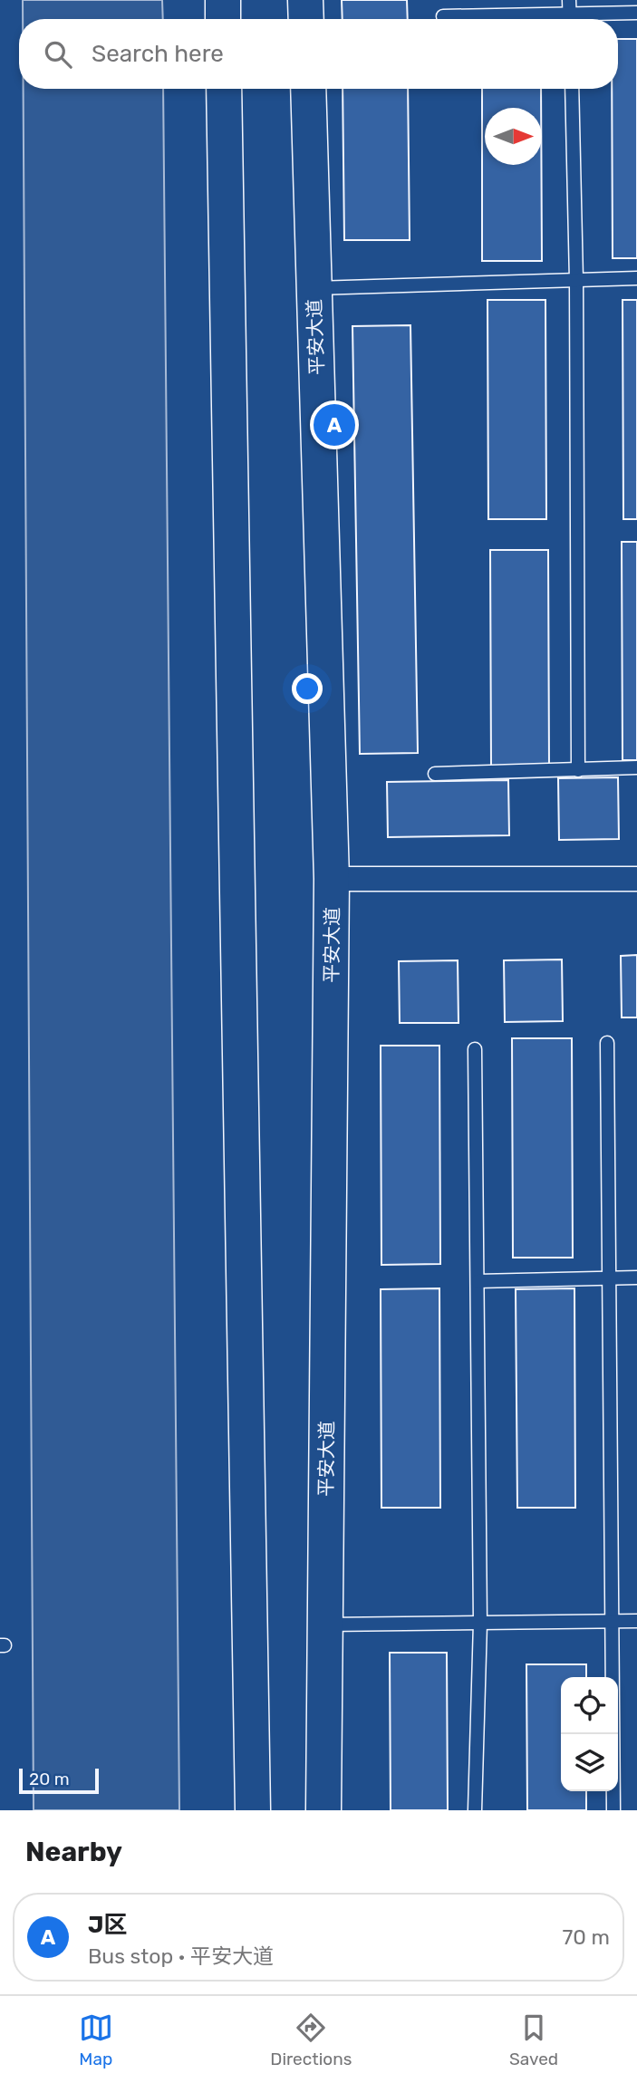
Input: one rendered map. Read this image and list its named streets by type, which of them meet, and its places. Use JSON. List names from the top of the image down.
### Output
{
  "streets": {
    "main road": ["平安大道"]
  },
  "scale_bar": "20 m",
  "north": "right",
  "page": {
    "search": "Search here",
    "pins": "A",
    "scale": "20 m",
    "heading": "Nearby",
    "list": [
      {
        "mark": "A",
        "name": "J区",
        "note": "Bus stop · 平安大道",
        "value": "70 m"
      }
    ],
    "nav": ["Map", "Directions", "Saved"]
  }
}
